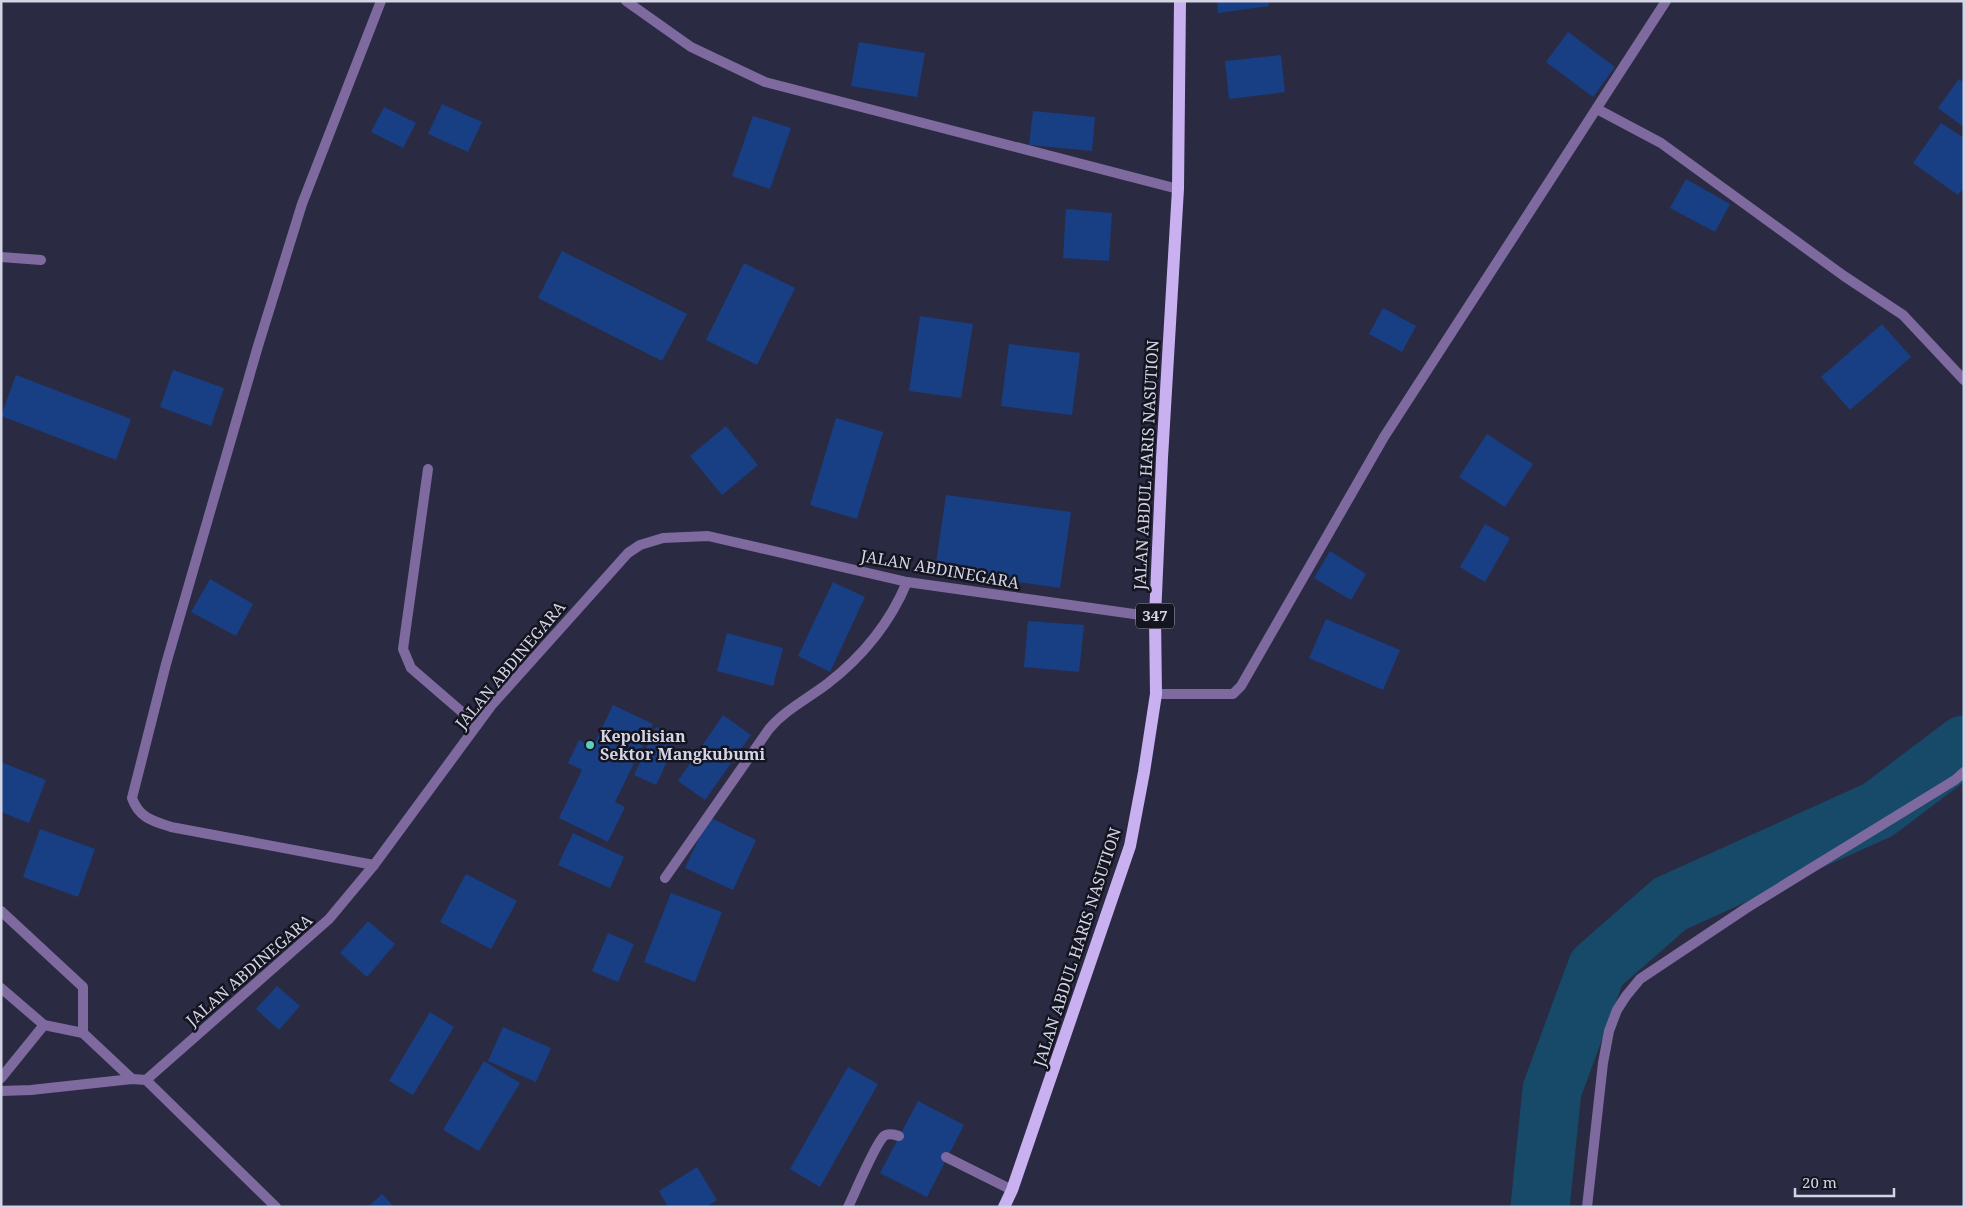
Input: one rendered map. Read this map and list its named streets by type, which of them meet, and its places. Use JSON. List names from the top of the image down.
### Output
{
  "streets": {
    "main road": ["JALAN ABDUL HARIS NASUTION", "347"],
    "street": ["JALAN ABDINEGARA"]
  },
  "crossings": [
    ["JALAN ABDUL HARIS NASUTION", "JALAN ABDINEGARA"]
  ],
  "places": ["Kepolisian Sektor Mangkubumi"],
  "scale_bar": "20 m"
}
